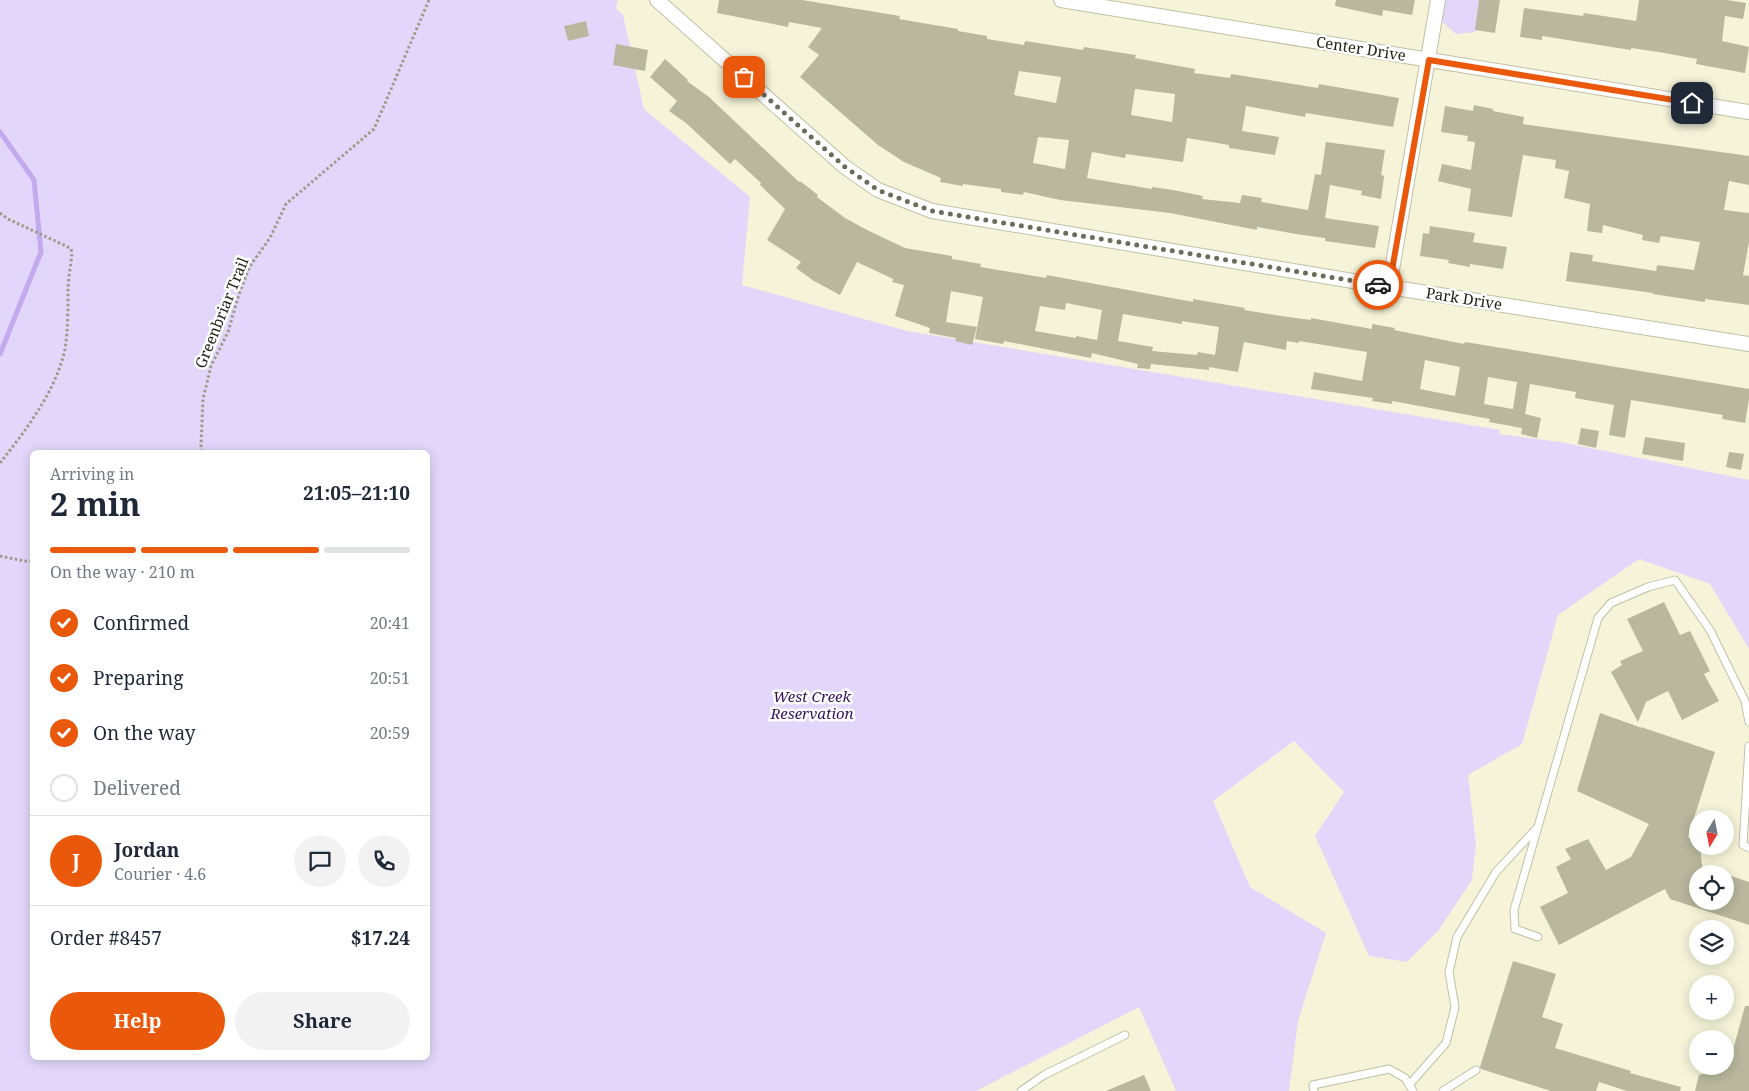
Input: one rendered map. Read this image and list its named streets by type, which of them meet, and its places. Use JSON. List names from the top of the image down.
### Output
{
  "streets": {
    "street": ["Center Drive", "Park Drive"],
    "path": ["Greenbriar Trail"]
  },
  "parks": ["West Creek Reservation"],
  "north": "bottom",
  "page": {
    "heading": ["2 min", "Arriving in", "21:05–21:10"],
    "panel": [
      "Jordan",
      "Courier · 4.6",
      "Order #8457",
      "$17.24"
    ],
    "bar": "On the way · 210 m",
    "list": [
      ["Confirmed", "20:41"],
      ["Preparing", "20:51"],
      ["On the way", "20:59"],
      "Delivered"
    ],
    "map_buttons": ["+", "−"],
    "round": "J",
    "buttons": ["Help", "Share"]
  }
}
